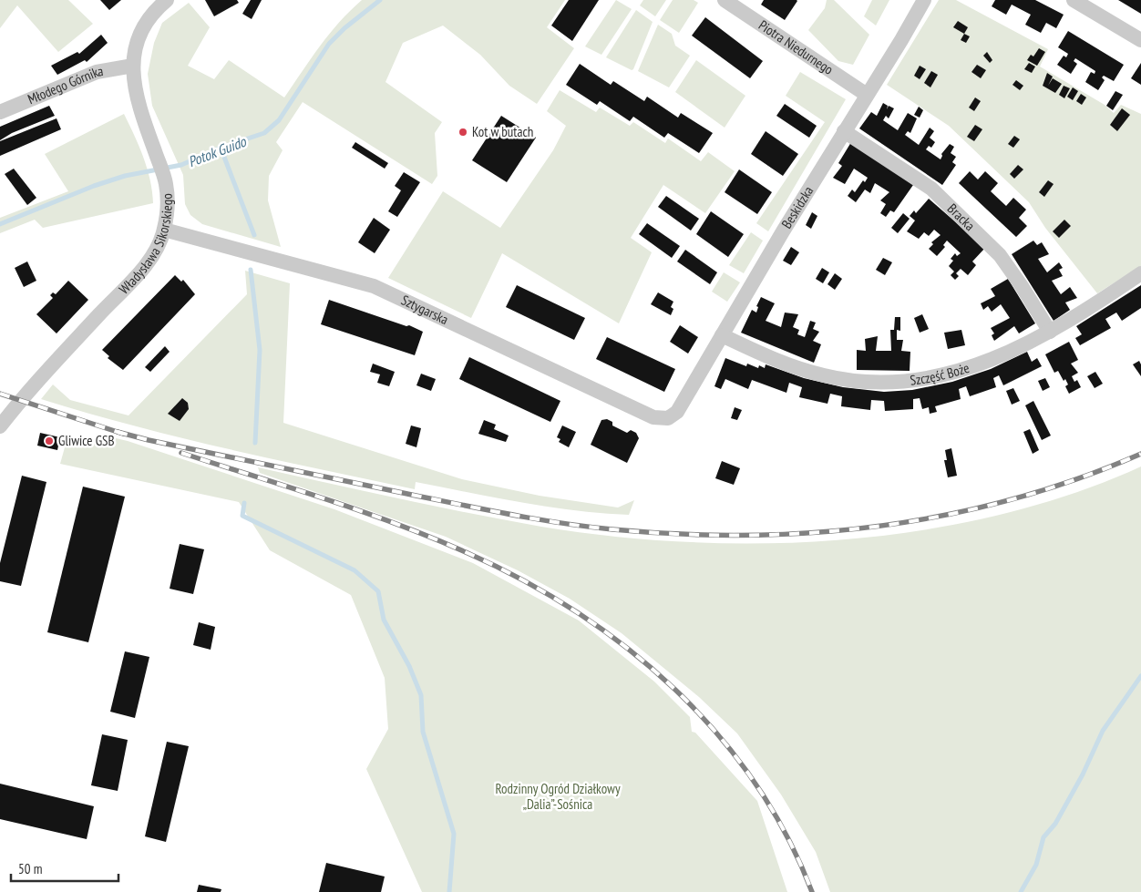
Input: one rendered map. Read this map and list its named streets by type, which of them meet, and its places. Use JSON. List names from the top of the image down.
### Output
{
  "streets": {
    "street": [
      "Piotra Niedurnego",
      "Młodego Górnika",
      "Beskidzka",
      "Bracka",
      "Władysława Sikorskiego",
      "Sztygarska",
      "Szczęść Boże"
    ]
  },
  "crossings": [
    ["Piotra Niedurnego", "Beskidzka"],
    ["Młodego Górnika", "Władysława Sikorskiego"],
    ["Beskidzka", "Bracka"],
    ["Beskidzka", "Sztygarska"],
    ["Beskidzka", "Szczęść Boże"],
    ["Bracka", "Szczęść Boże"],
    ["Władysława Sikorskiego", "Sztygarska"]
  ],
  "water": ["Potok Guido"],
  "parks": ["Rodzinny Ogród Działkowy „Dalia”-Sośnica"],
  "places": ["Kot w butach", "Gliwice GSB"],
  "scale_bar": "50 m"
}
